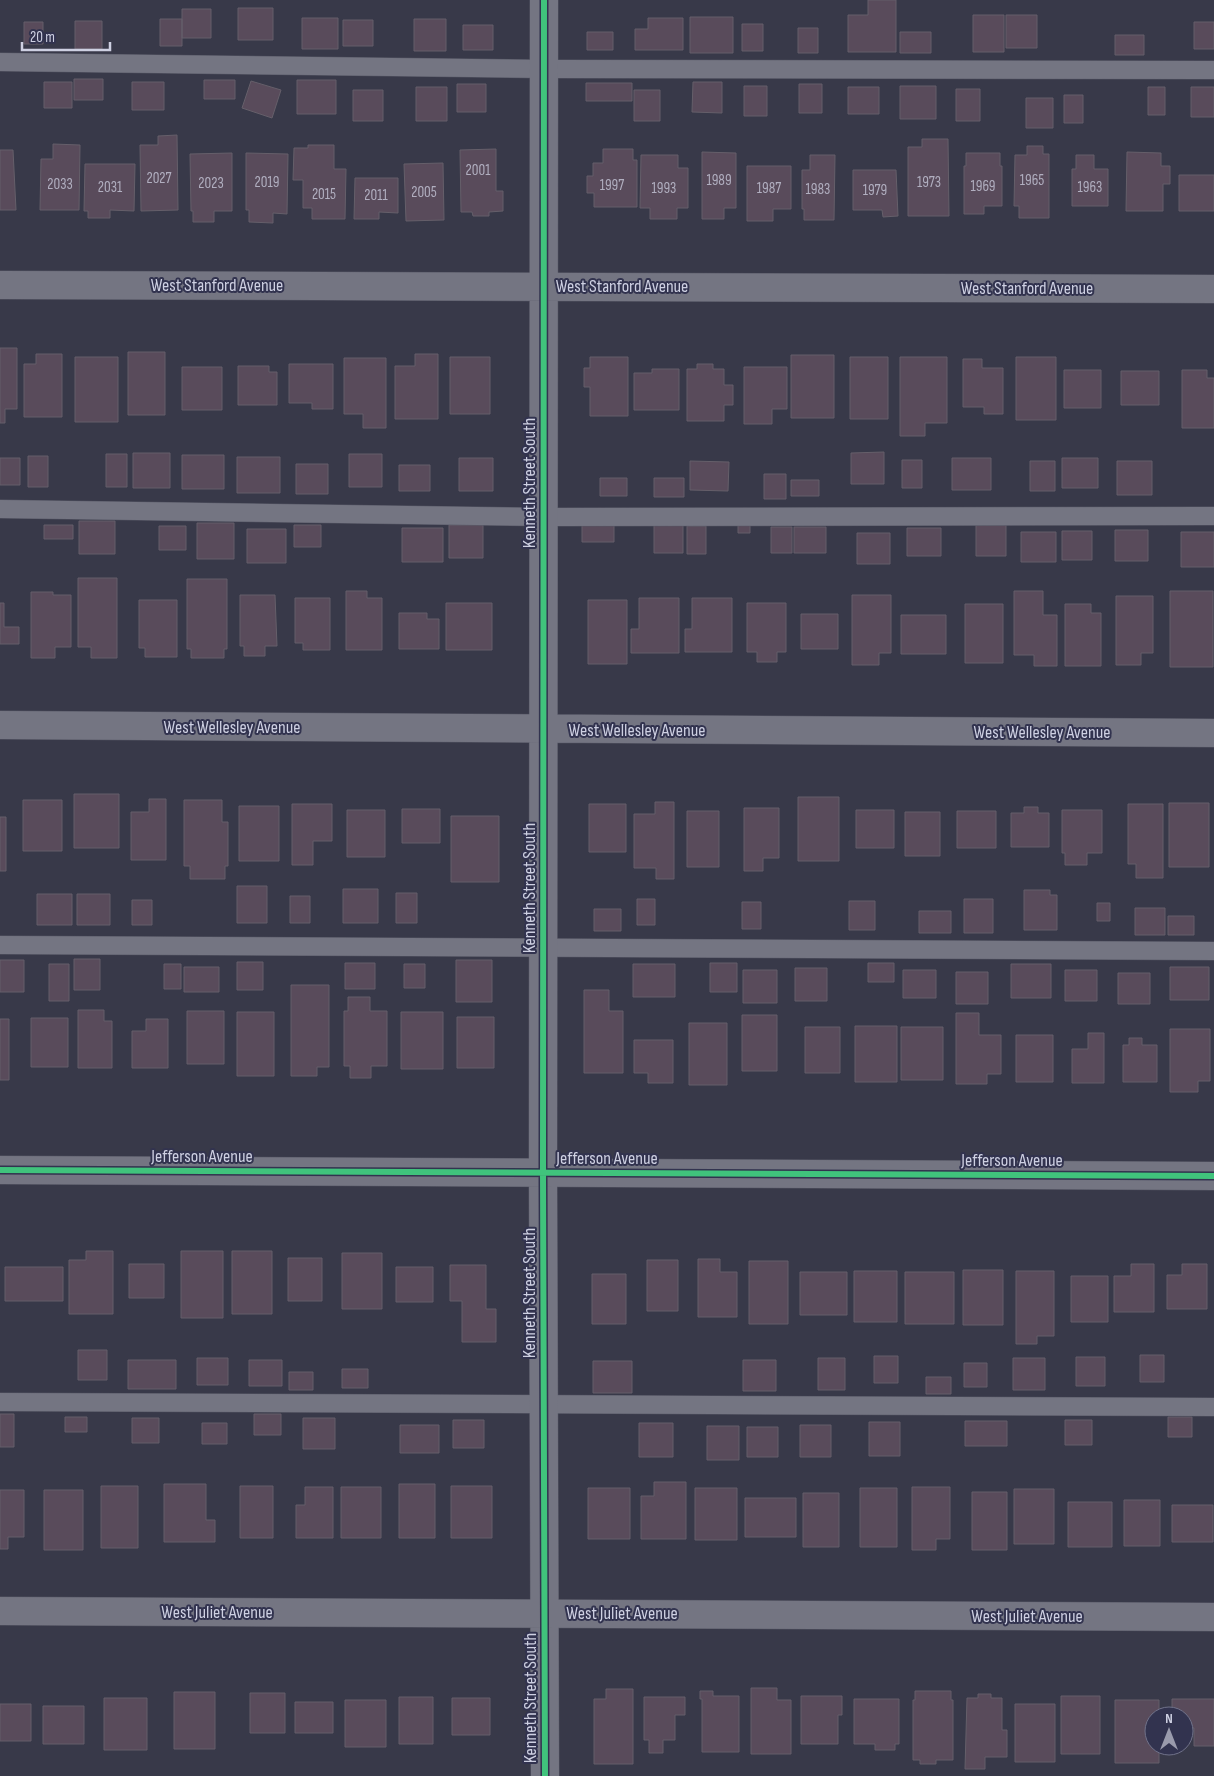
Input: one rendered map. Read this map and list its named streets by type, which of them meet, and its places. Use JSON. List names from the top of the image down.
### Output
{
  "streets": {
    "street": [
      "West Stanford Avenue",
      "Kenneth Street South",
      "West Wellesley Avenue",
      "Jefferson Avenue",
      "West Juliet Avenue"
    ]
  },
  "crossings": [
    ["West Stanford Avenue", "Kenneth Street South"],
    ["Kenneth Street South", "West Wellesley Avenue"],
    ["Kenneth Street South", "Jefferson Avenue"],
    ["Kenneth Street South", "West Juliet Avenue"]
  ],
  "house_numbers": [
    "2001",
    "2027",
    "1989",
    "1965",
    "2019",
    "1973",
    "2023",
    "2033",
    "1997",
    "1969",
    "2031",
    "1963",
    "1993",
    "1987",
    "1983",
    "1979",
    "2005",
    "2015",
    "2011"
  ],
  "scale_bar": "20 m",
  "north": "top"
}
